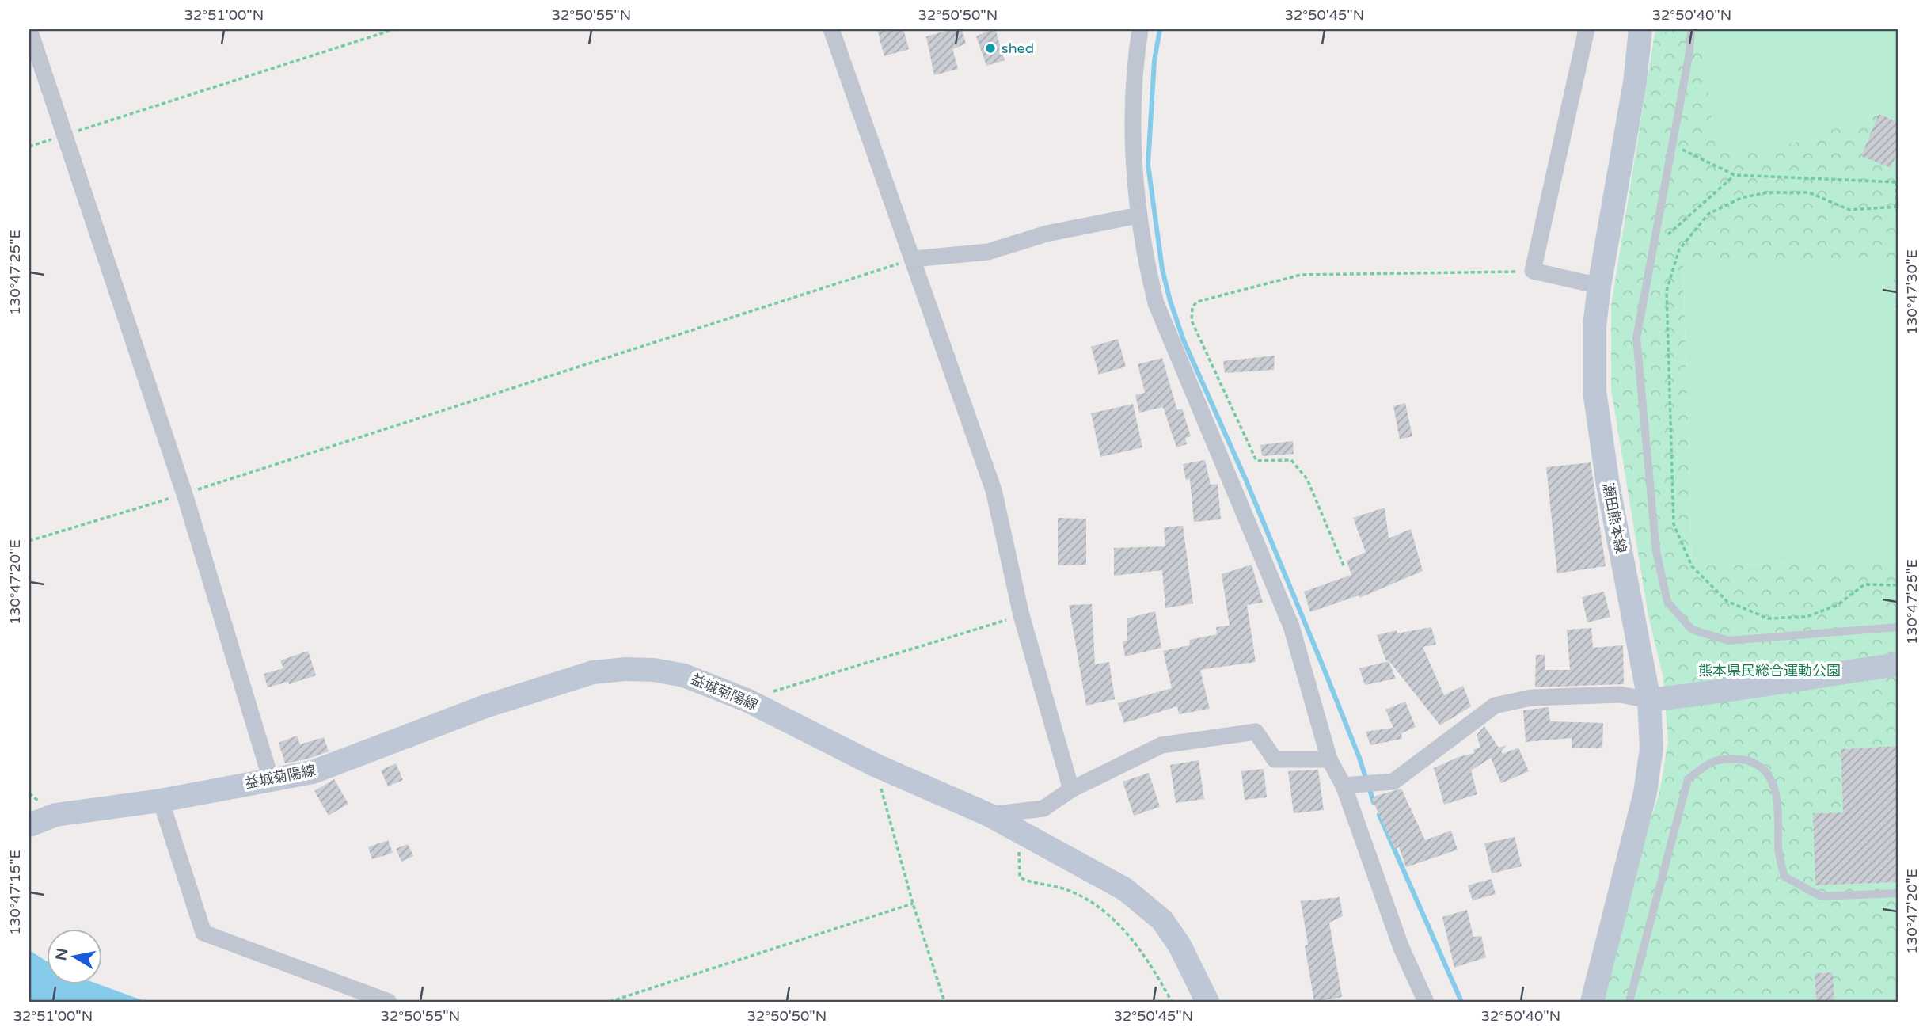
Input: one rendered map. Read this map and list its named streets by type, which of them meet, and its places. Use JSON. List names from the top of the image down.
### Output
{
  "streets": {
    "main road": ["瀬田熊本線", "益城菊陽線"]
  },
  "parks": ["熊本県民総合運動公園"],
  "places": ["shed"],
  "north": "left",
  "coordinates": [
    "32°51'00\"N",
    "32°50'55\"N",
    "32°50'50\"N",
    "32°50'45\"N",
    "32°50'40\"N",
    "130°47'25\"E",
    "130°47'30\"E",
    "130°47'20\"E",
    "130°47'15\"E"
  ]
}
